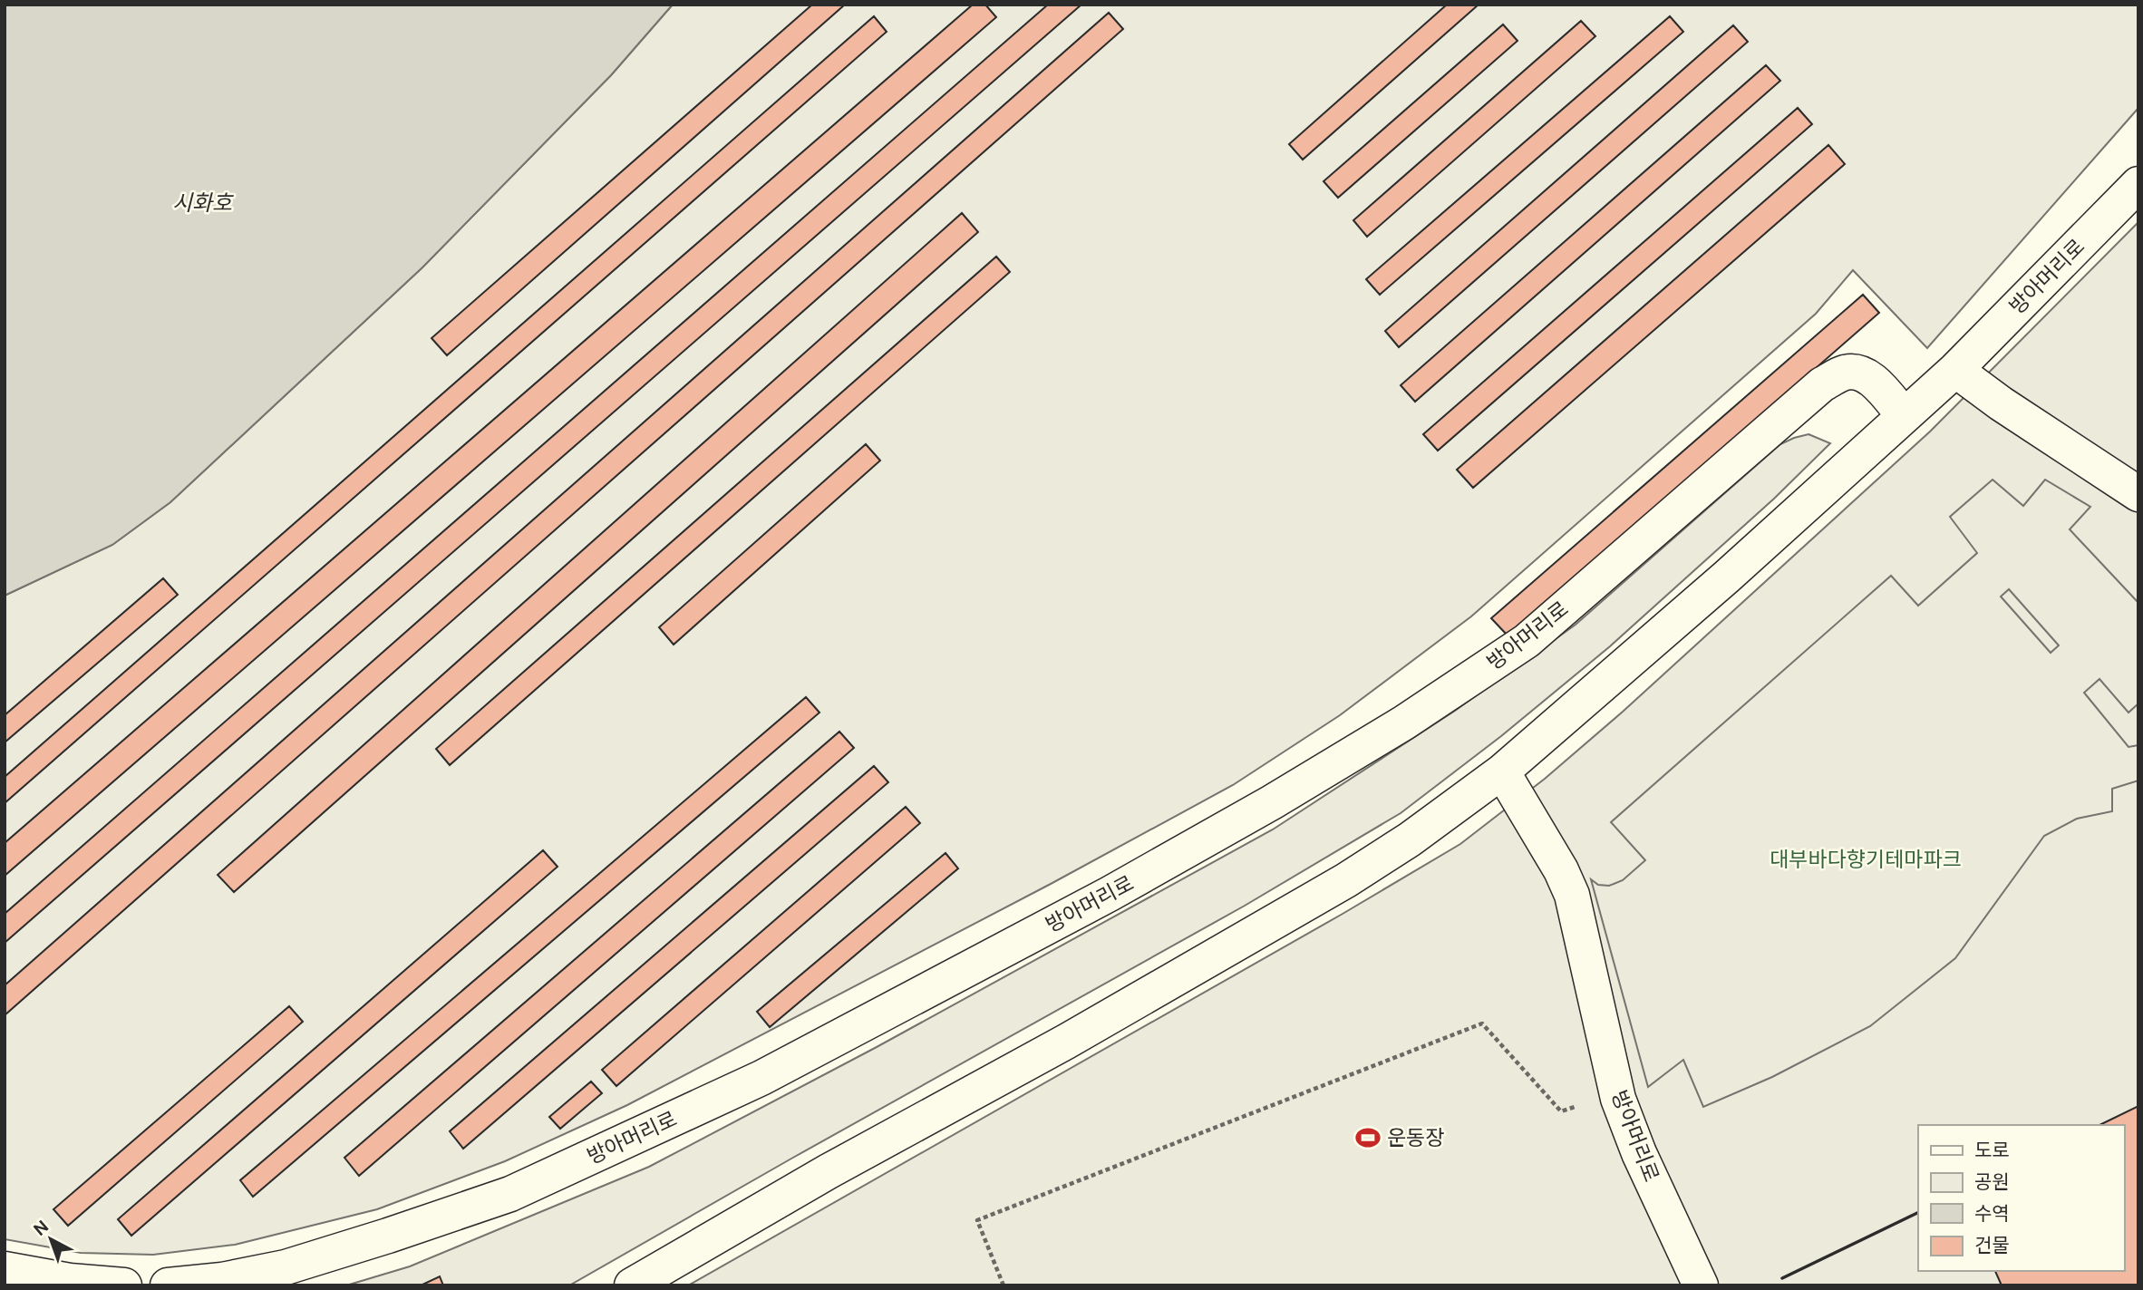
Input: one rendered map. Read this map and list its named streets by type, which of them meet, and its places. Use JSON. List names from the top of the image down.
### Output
{
  "streets": {
    "street": ["방아머리로"]
  },
  "water": ["시화호"],
  "parks": ["대부바다향기테마파크"],
  "places": {
    "sports": ["운동장"]
  },
  "legend": [
    "도로",
    "공원",
    "수역",
    "건물"
  ],
  "north": "top left"
}
